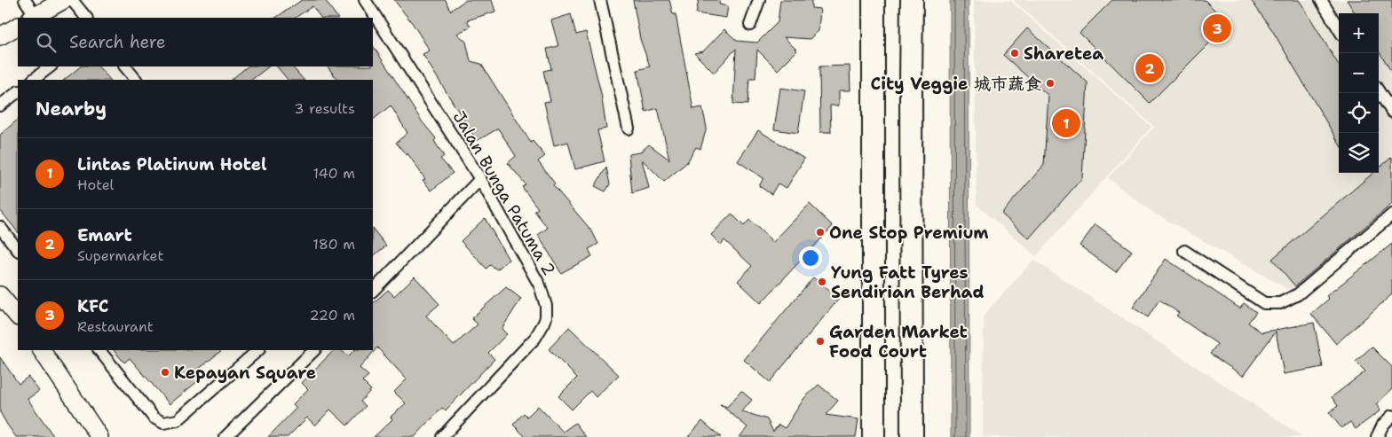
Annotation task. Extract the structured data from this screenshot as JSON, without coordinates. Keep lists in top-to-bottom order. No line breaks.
{"streets":{"street":["Jalan Bunga Patuma 2"]},"places":["Sharetea","City Veggie 城市蔬食","One Stop Premium","Yung Fatt Tyres Sendirian Berhad","Garden Market Food Court","Kepayan Square"],"page":{"pins":["3","2","1"],"map_buttons":["+","−"],"search":"Search here","heading":["Nearby","3 results"],"list":[{"mark":"1","name":"Lintas Platinum Hotel","note":"Hotel","value":"140 m"},{"mark":"2","name":"Emart","note":"Supermarket","value":"180 m"},{"mark":"3","name":"KFC","note":"Restaurant","value":"220 m"}]}}
